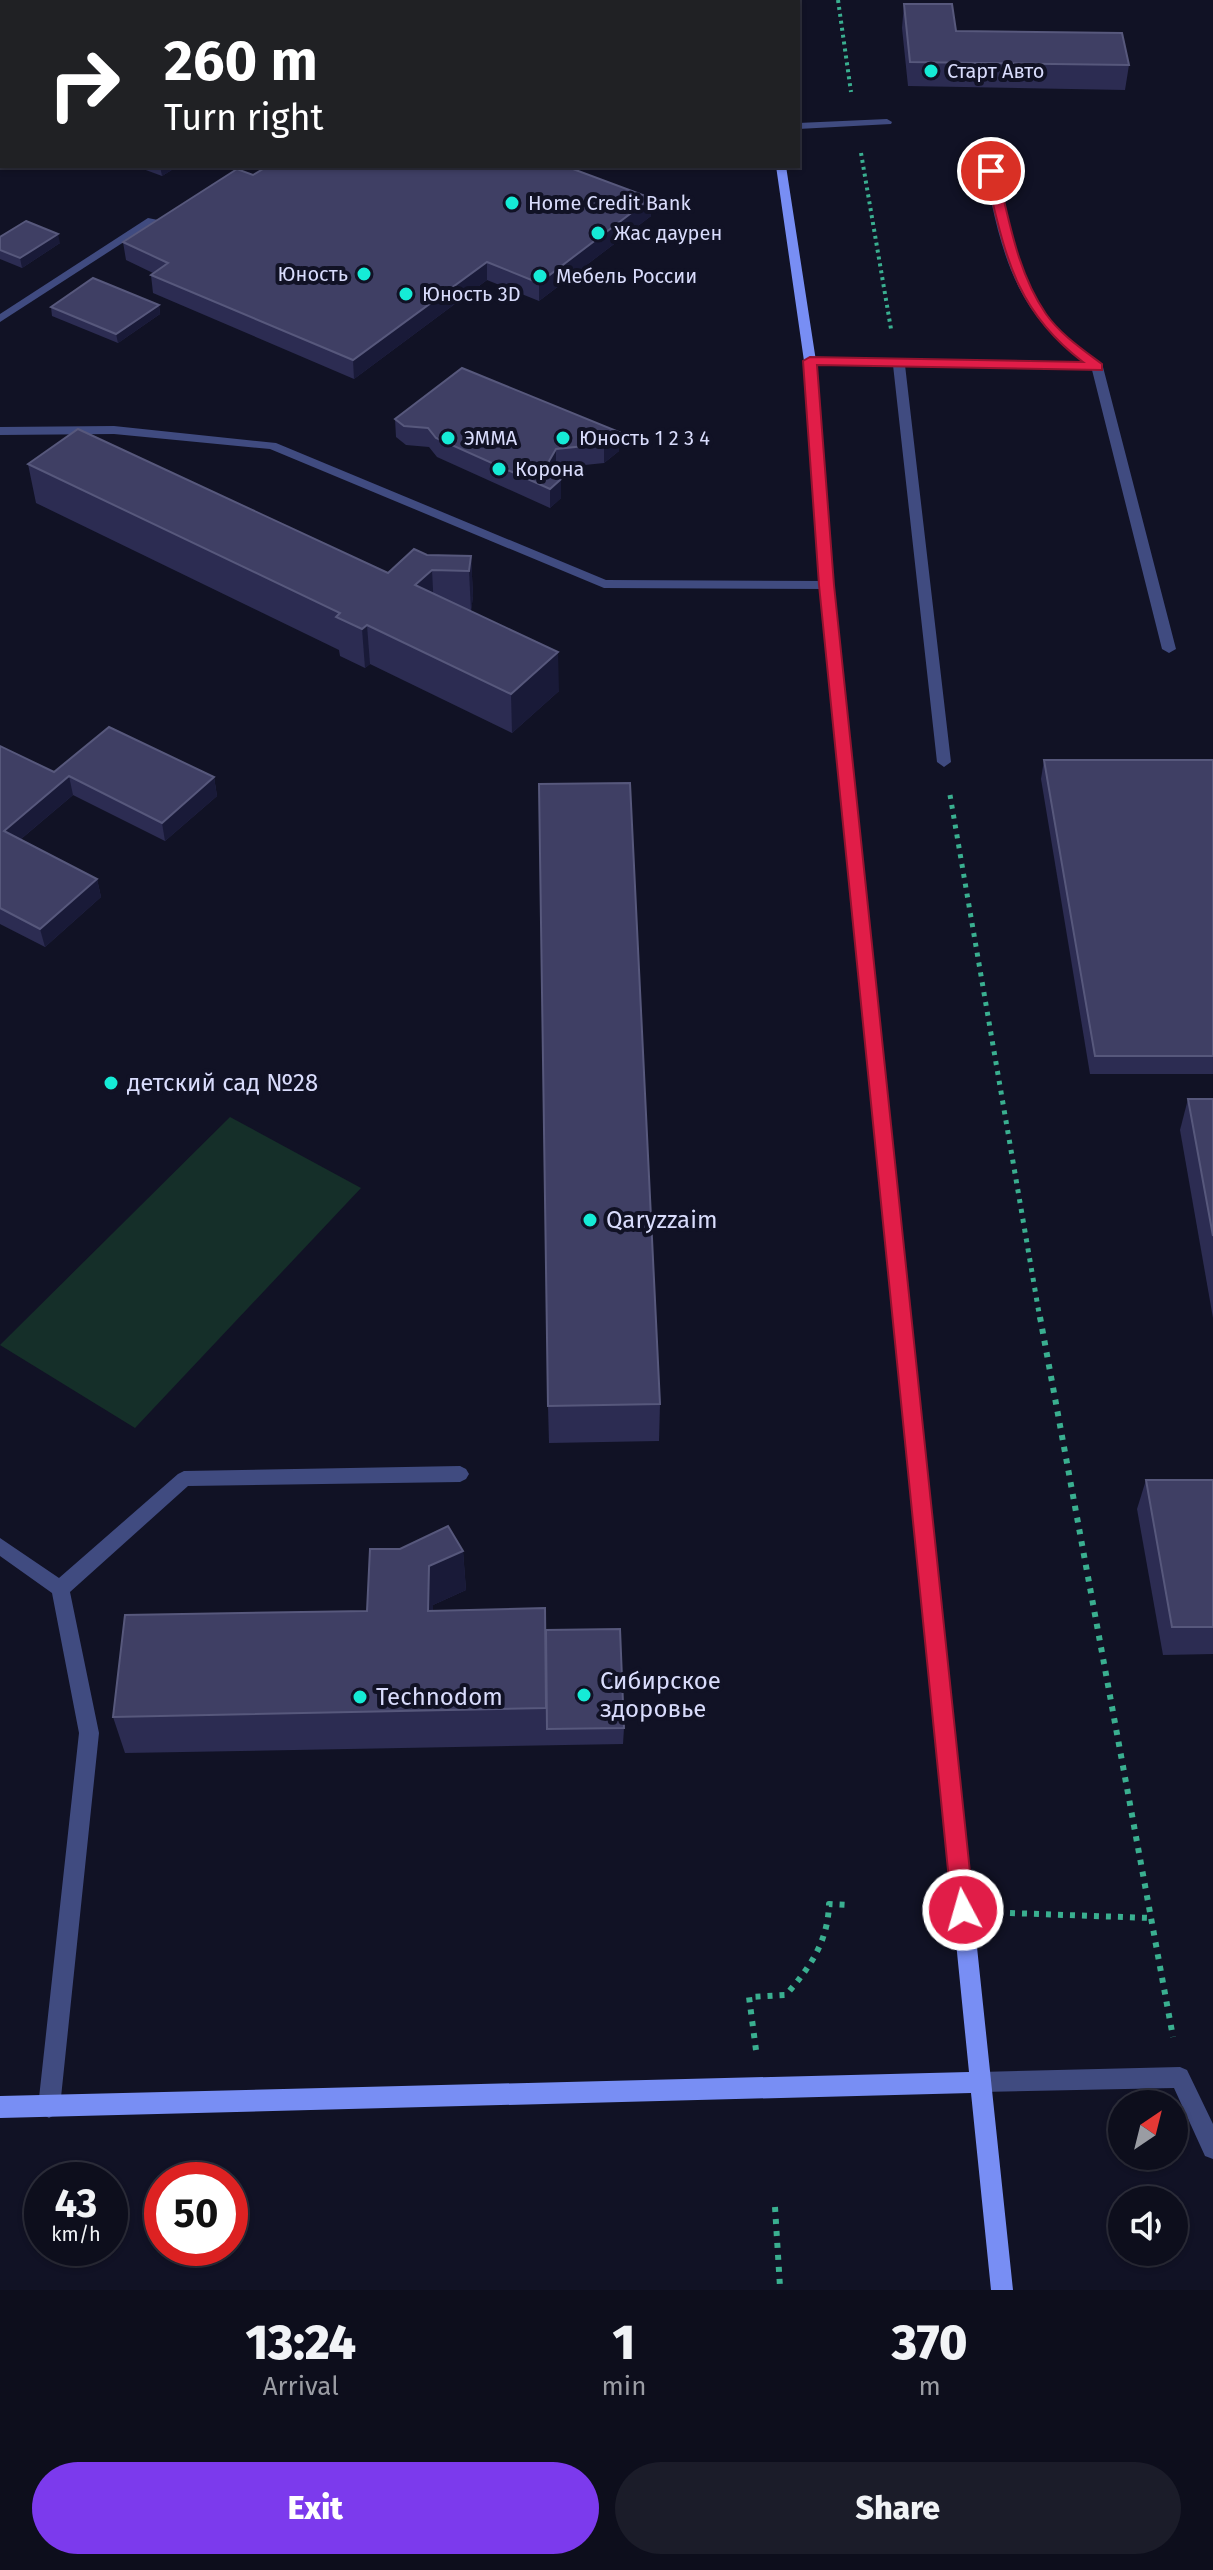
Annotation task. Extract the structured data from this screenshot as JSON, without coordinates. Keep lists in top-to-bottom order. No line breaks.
{"places":["Старт Авто","Home Credit Bank","Жас даурен","Юность","Мебель России","Юность 3D","ЭММА","Юность 1 2 3 4","Корона","детский сад №28","Qaryzzaim","Сибирское здоровье","Technodom"],"north":"top right","page":{"turn":["260 m","Turn right"],"speed":"43 km/h","limit":"50","eta":["13:24","Arrival","1","min","370","m"],"buttons":["Exit","Share"]}}
